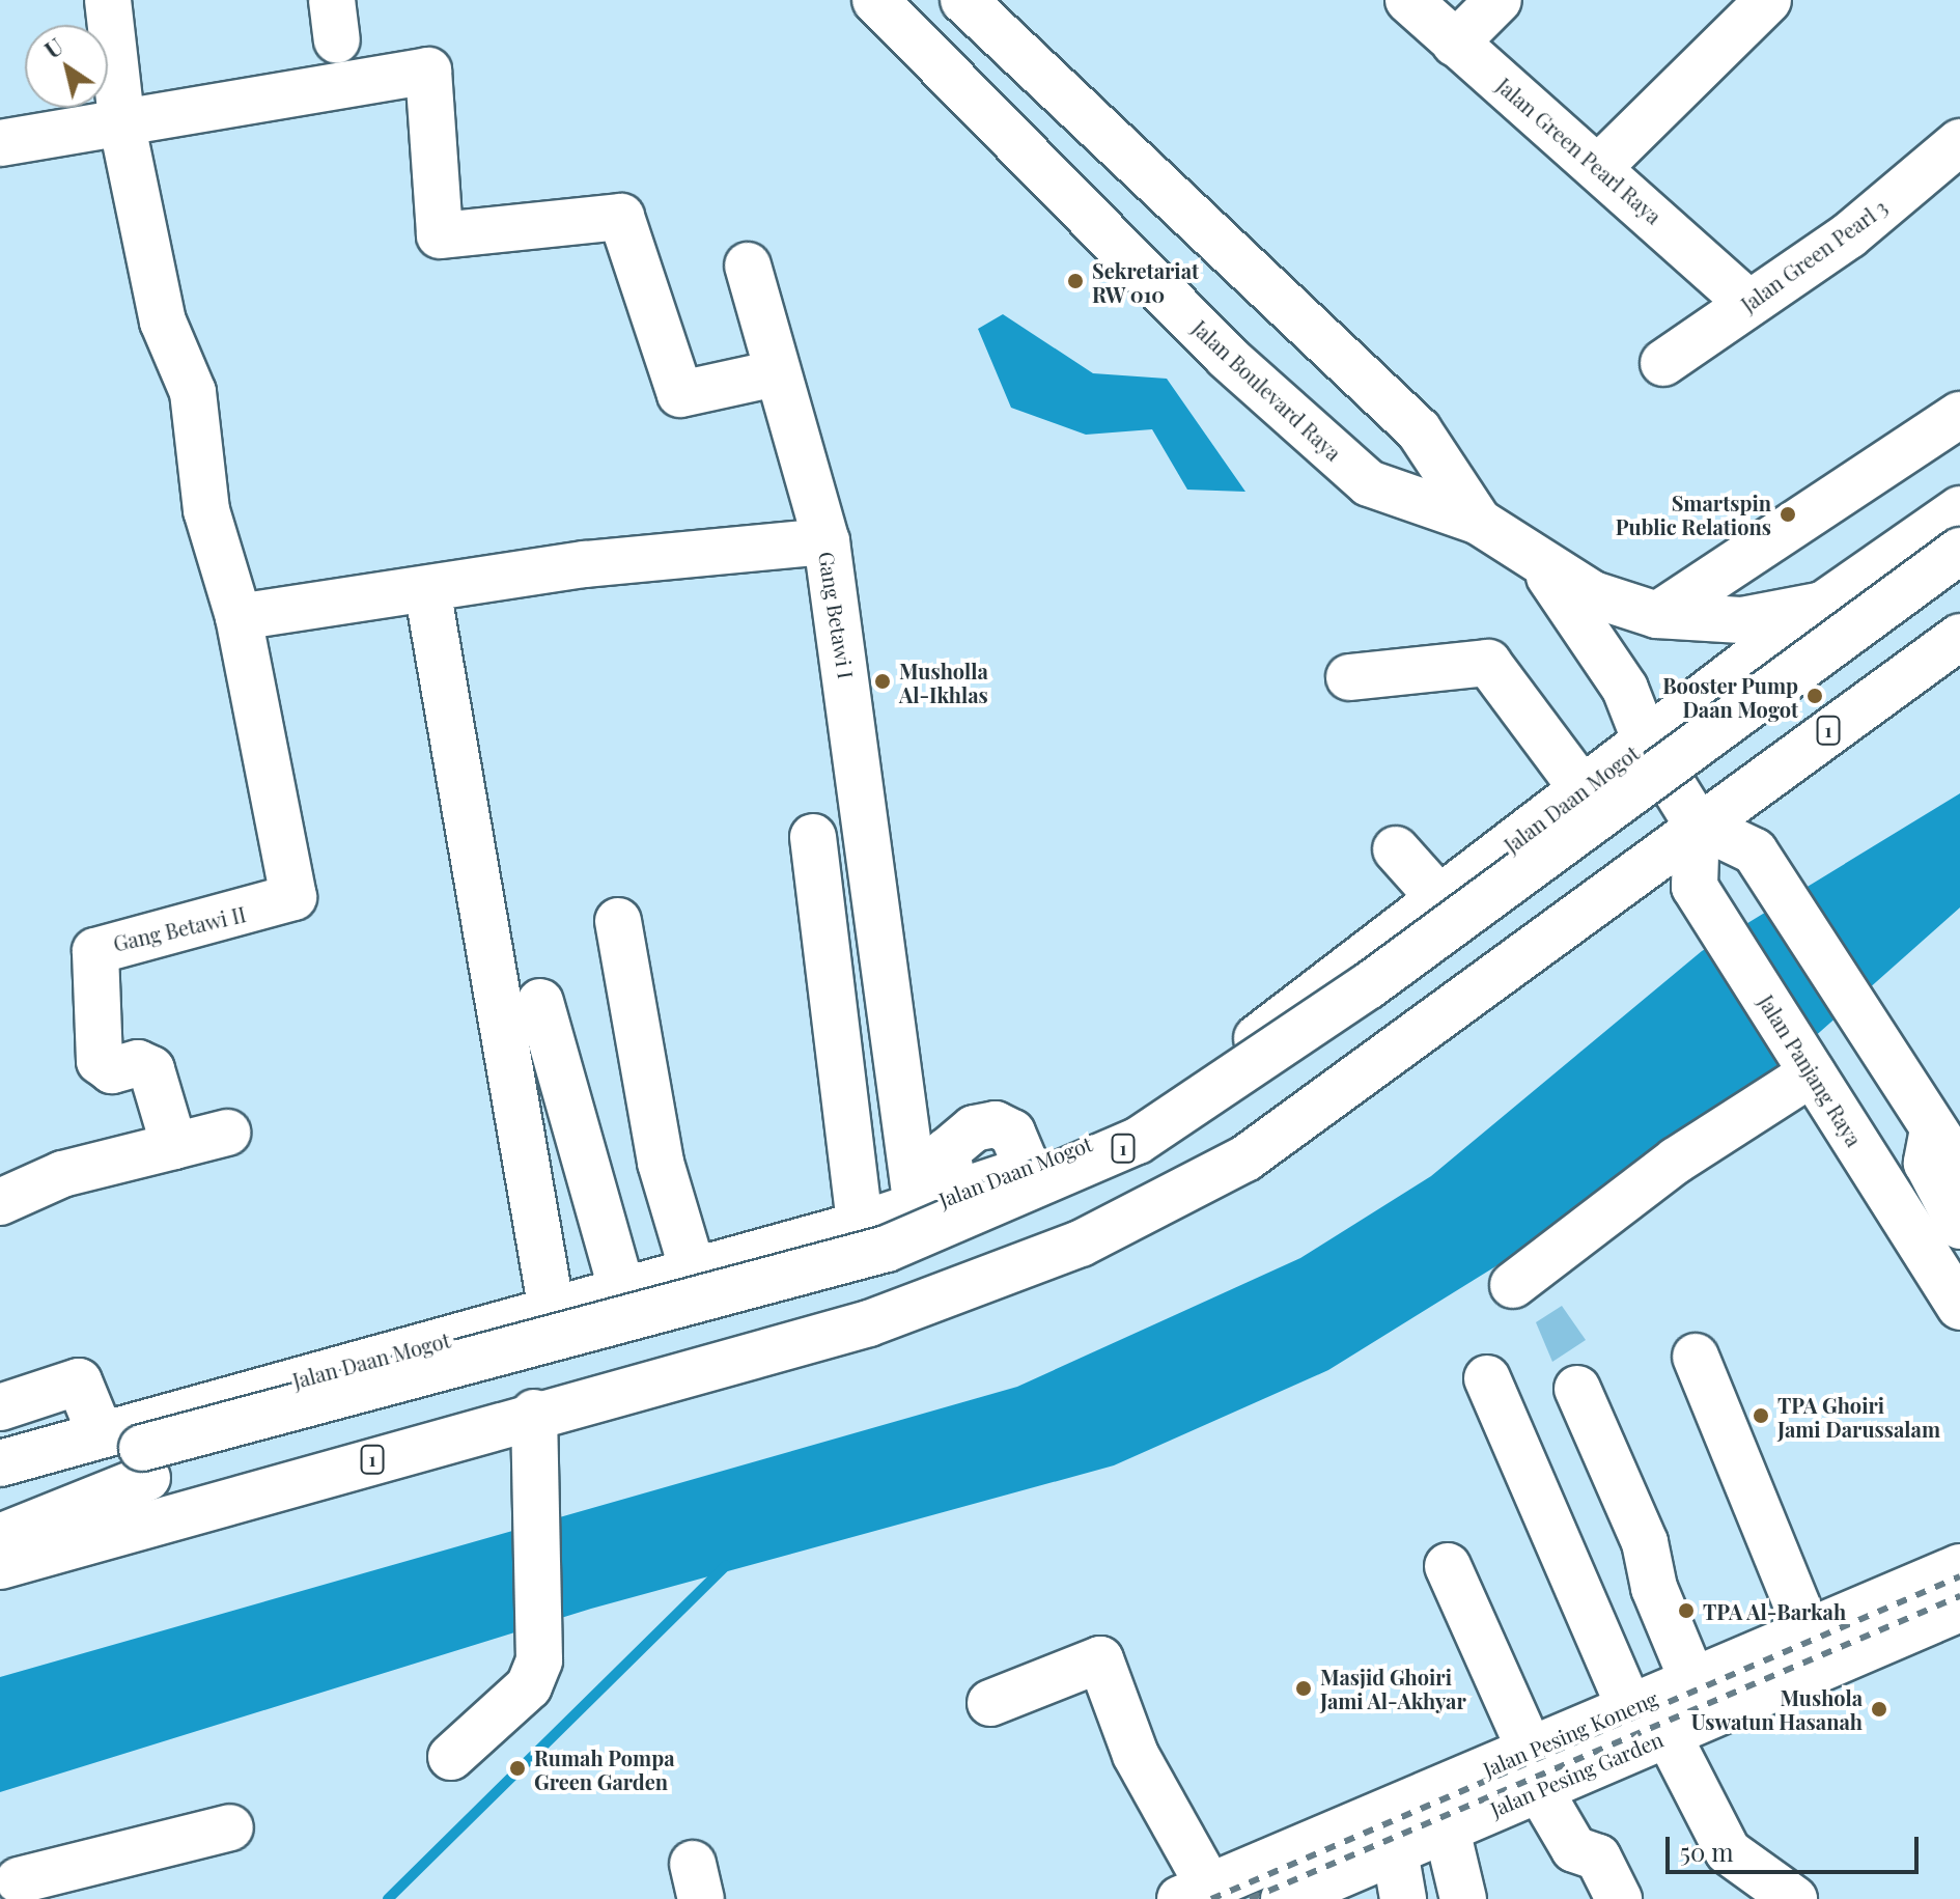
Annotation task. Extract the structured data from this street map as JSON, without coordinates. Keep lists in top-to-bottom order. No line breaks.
{"streets":{"main road":["Jalan Green Pearl Raya","Jalan Green Pearl 3","Jalan Boulevard Raya","Gang Betawi I","1","Jalan Daan Mogot","Gang Betawi II","Jalan Panjang Raya","Jalan Pesing Koneng","Jalan Pesing Garden"]},"crossings":[["Jalan Green Pearl Raya","Jalan Green Pearl 3"],["Jalan Boulevard Raya","Jalan Daan Mogot"],["Gang Betawi I","Jalan Daan Mogot"],["Gang Betawi I","Gang Betawi II"],["1","Jalan Panjang Raya"],["Jalan Pesing Koneng","Jalan Pesing Garden"]],"places":["Sekretariat RW 010","Smartspin Public Relations","Musholla Al-Ikhlas","Booster Pump Daan Mogot","TPA Ghoiri Jami Darussalam","TPA Al-Barkah","Masjid Ghoiri Jami Al-Akhyar","Mushola Uswatun Hasanah","Rumah Pompa Green Garden"],"scale_bar":"50 m","north":"top left"}
